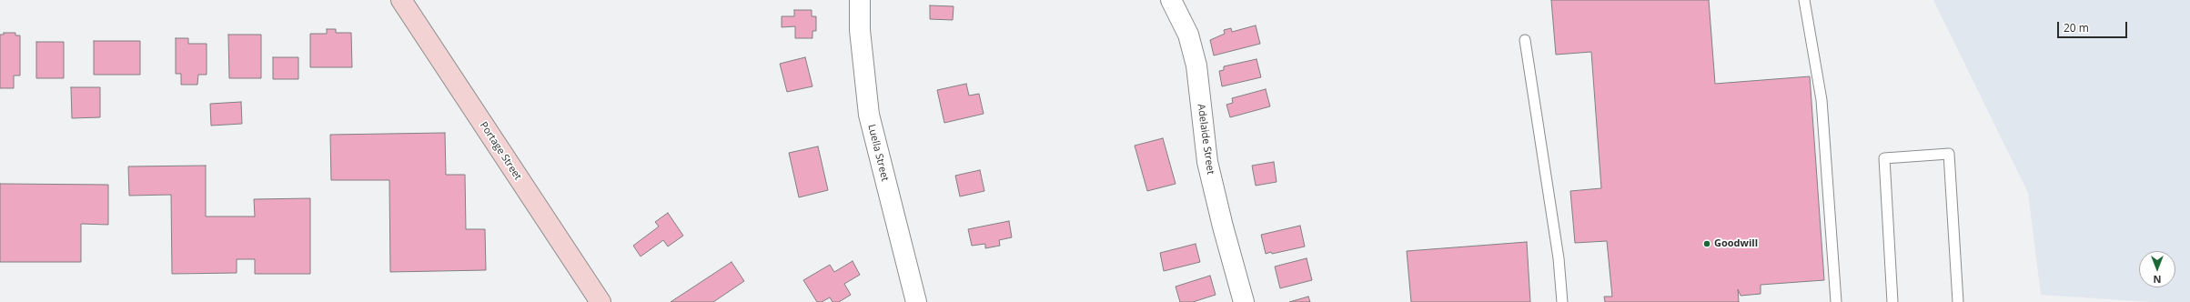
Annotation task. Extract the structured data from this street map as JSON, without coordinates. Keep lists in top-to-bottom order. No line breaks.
{"streets":{"main road":["Portage Street"],"street":["Adelaide Street","Luella Street"]},"places":["Goodwill"],"scale_bar":"20 m","north":"bottom"}
